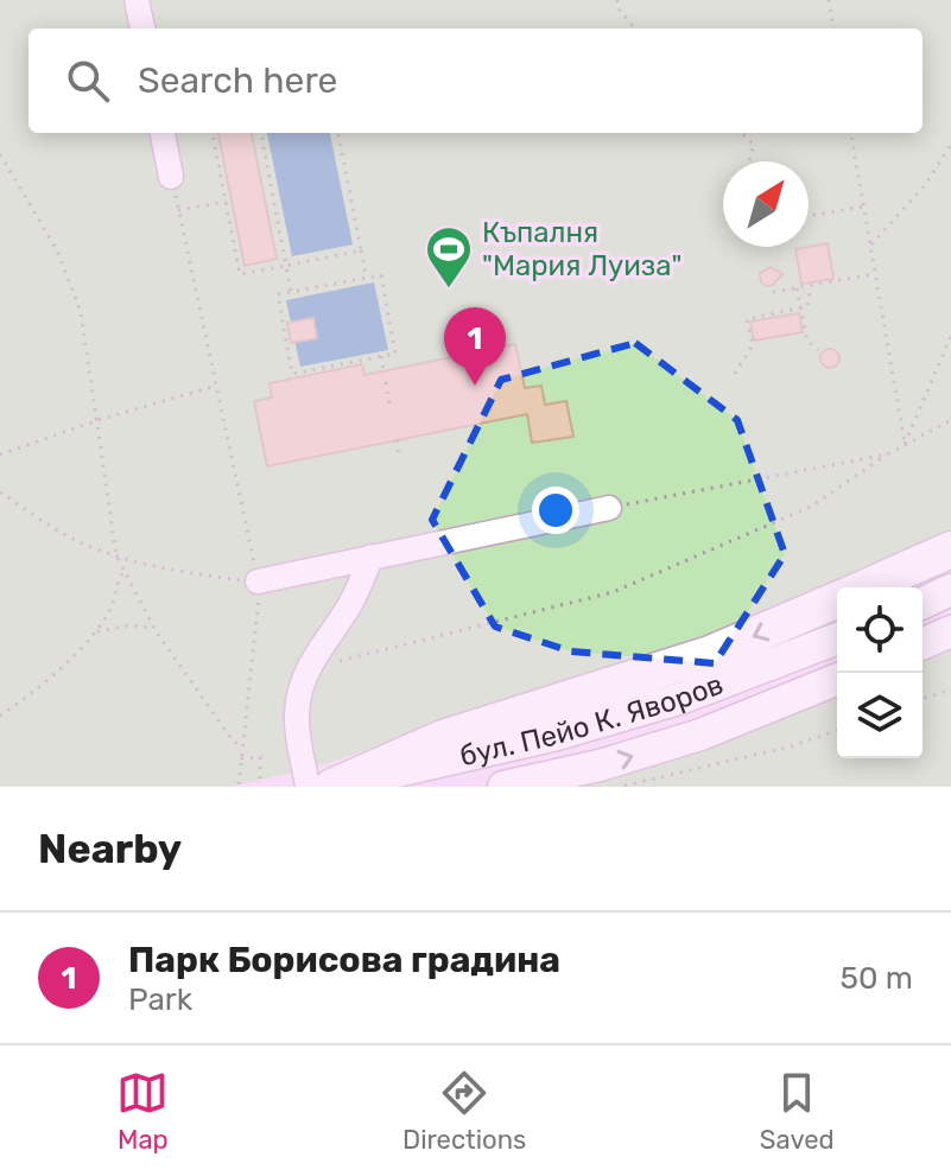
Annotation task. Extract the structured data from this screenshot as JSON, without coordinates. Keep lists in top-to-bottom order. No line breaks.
{"streets":{"main road":["бул. Пейо К. Яворов"]},"places":{"sports":["Къпалня \"Мария Луиза\""]},"north":"top right","page":{"search":"Search here","pins":"1","heading":"Nearby","list":[{"mark":"1","name":"Парк Борисова градина","note":"Park","value":"50 m"}],"nav":["Map","Directions","Saved"]}}
